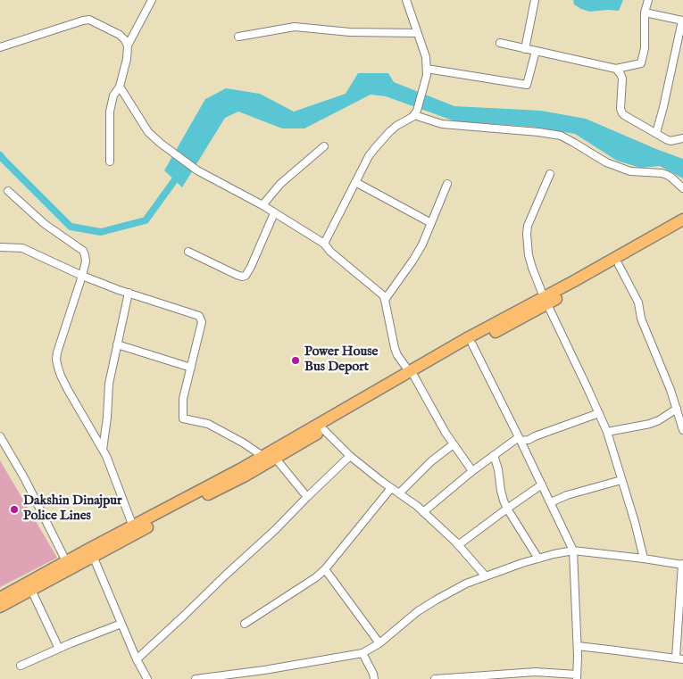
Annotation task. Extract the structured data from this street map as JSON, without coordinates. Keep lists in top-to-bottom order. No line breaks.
{"places":["Power House Bus Deport","Dakshin Dinajpur Police Lines"]}
